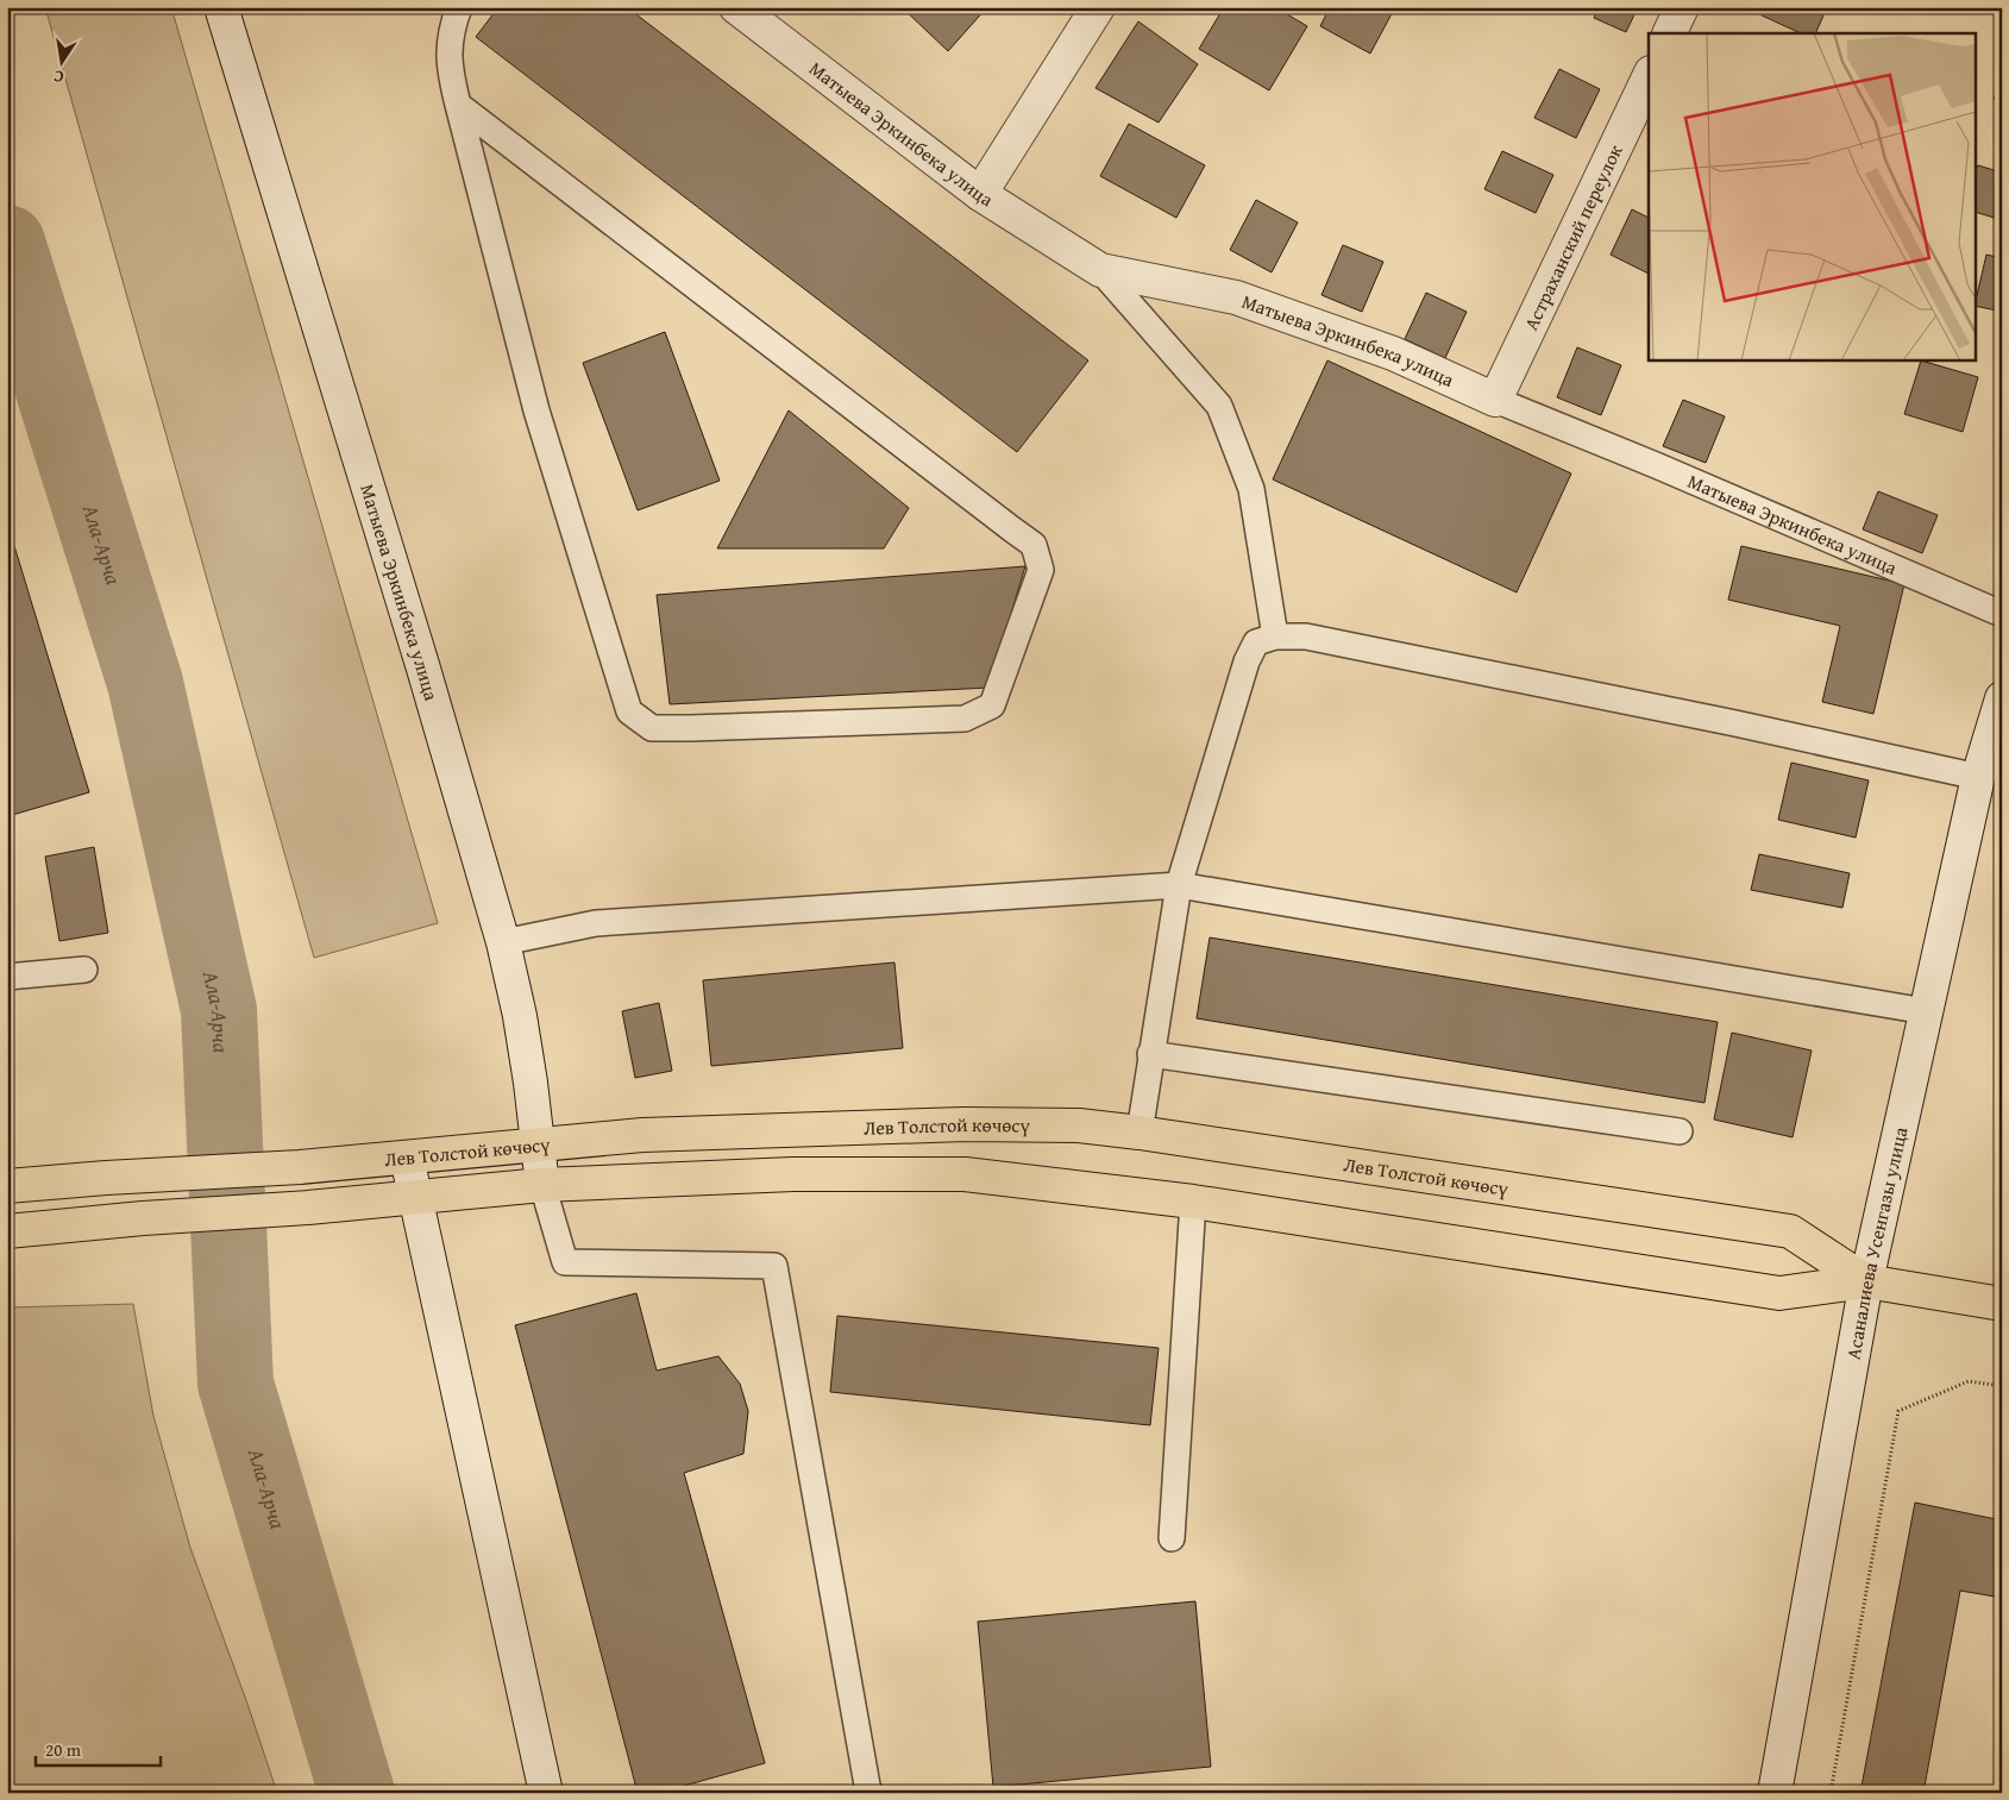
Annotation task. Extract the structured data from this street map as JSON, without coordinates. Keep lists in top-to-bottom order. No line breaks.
{"streets":{"main road":["Матыева Эркинбека улица","Астраханский переулок","Лев Толстой көчөсү","Асаналиева Усенгазы улица"]},"crossings":[["Матыева Эркинбека улица","Астраханский переулок"],["Матыева Эркинбека улица","Лев Толстой көчөсү"],["Лев Толстой көчөсү","Асаналиева Усенгазы улица"]],"water":["Ала-Арча"],"scale_bar":"20 m","north":"bottom"}
